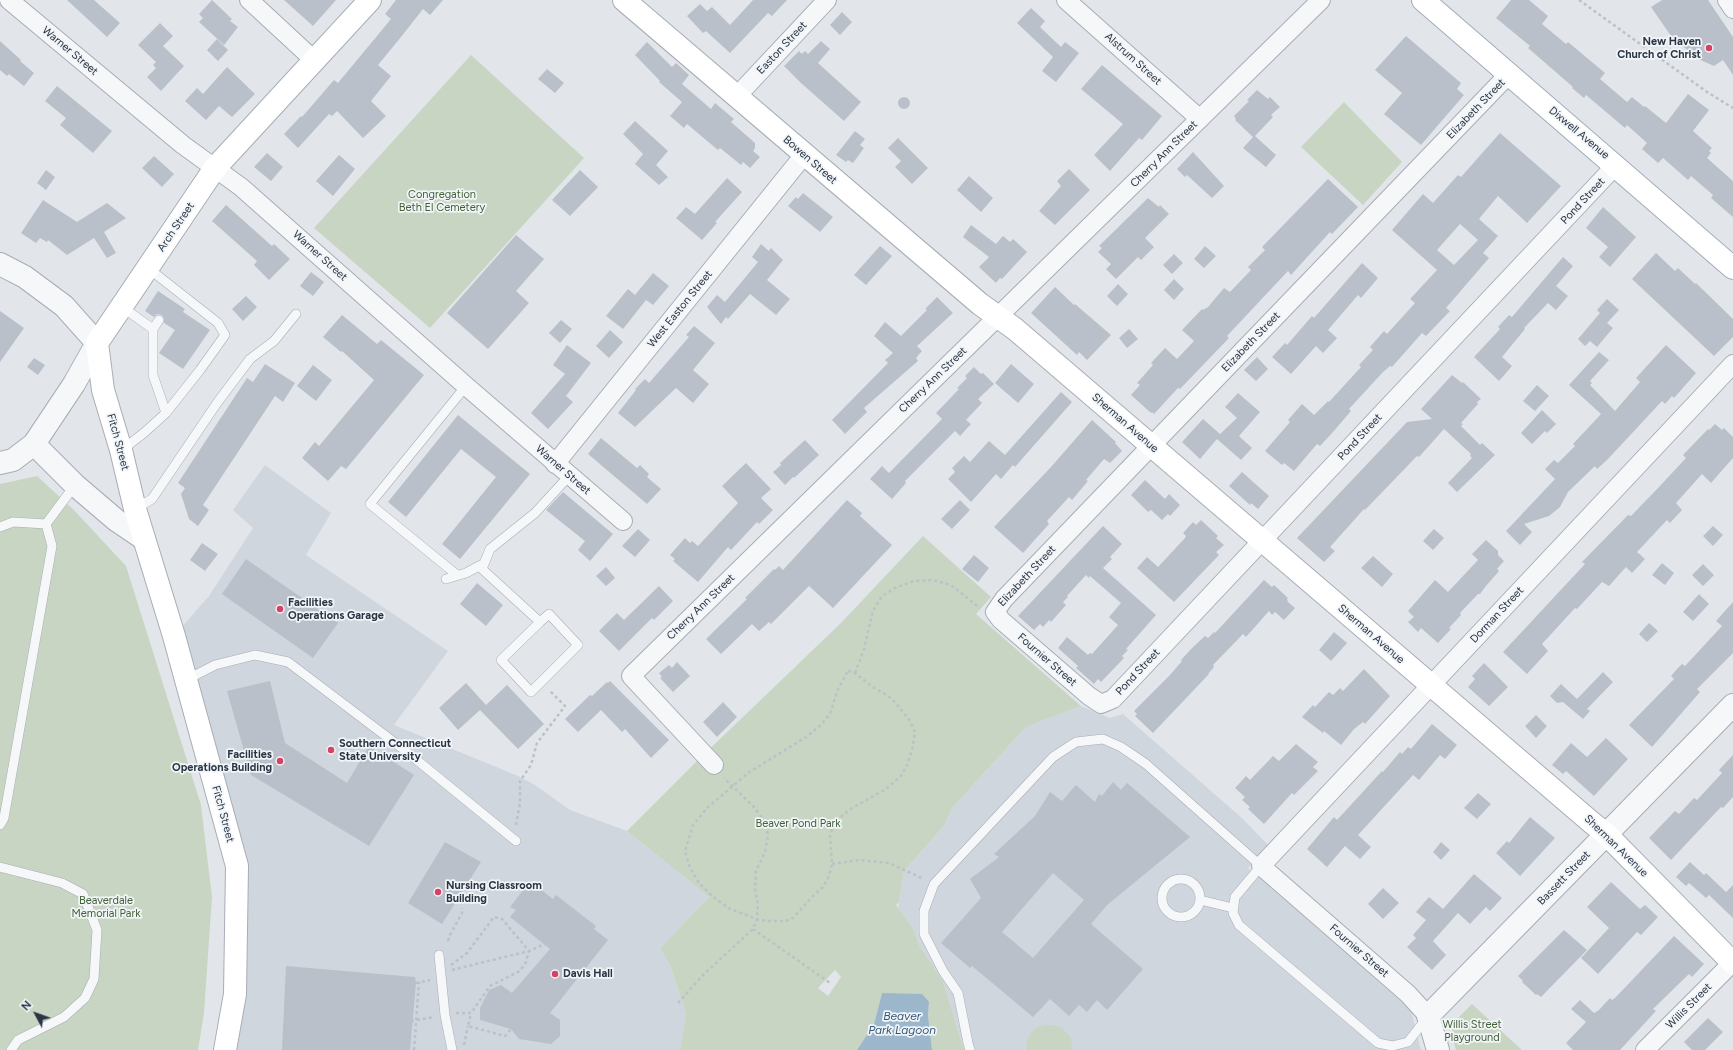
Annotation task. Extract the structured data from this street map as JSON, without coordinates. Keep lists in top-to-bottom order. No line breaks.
{"streets":{"main road":["Dixwell Avenue","Bowen Street","Arch Street","Sherman Avenue","Fitch Street"],"street":["Easton Street","Warner Street","Alstrum Street","Elizabeth Street","Cherry Ann Street","Pond Street","West Easton Street","Dorman Street","Fournier Street","Bassett Street","Willis Street"]},"crossings":[["Easton Street","Bowen Street"],["Warner Street","Arch Street"],["Warner Street","West Easton Street"],["Alstrum Street","Cherry Ann Street"],["Elizabeth Street","Dixwell Avenue"],["Elizabeth Street","Sherman Avenue"],["Elizabeth Street","Fournier Street"],["Dixwell Avenue","Pond Street"],["Cherry Ann Street","Bowen Street"],["Cherry Ann Street","Sherman Avenue"],["Bowen Street","West Easton Street"],["Bowen Street","Sherman Avenue"],["Pond Street","Sherman Avenue"],["Pond Street","Fournier Street"],["Arch Street","Fitch Street"],["Sherman Avenue","Dorman Street"],["Sherman Avenue","Bassett Street"],["Sherman Avenue","Willis Street"],["Dorman Street","Fournier Street"],["Fournier Street","Bassett Street"]],"water":["Beaver Park Lagoon"],"parks":["Congregation Beth El Cemetery","Beaver Pond Park","Beaverdale Memorial Park","Willis Street Playground"],"places":["New Haven Church of Christ","Facilities Operations Garage","Southern Connecticut State University","Facilities Operations Building","Nursing Classroom Building","Davis Hall"],"north":"top left"}
